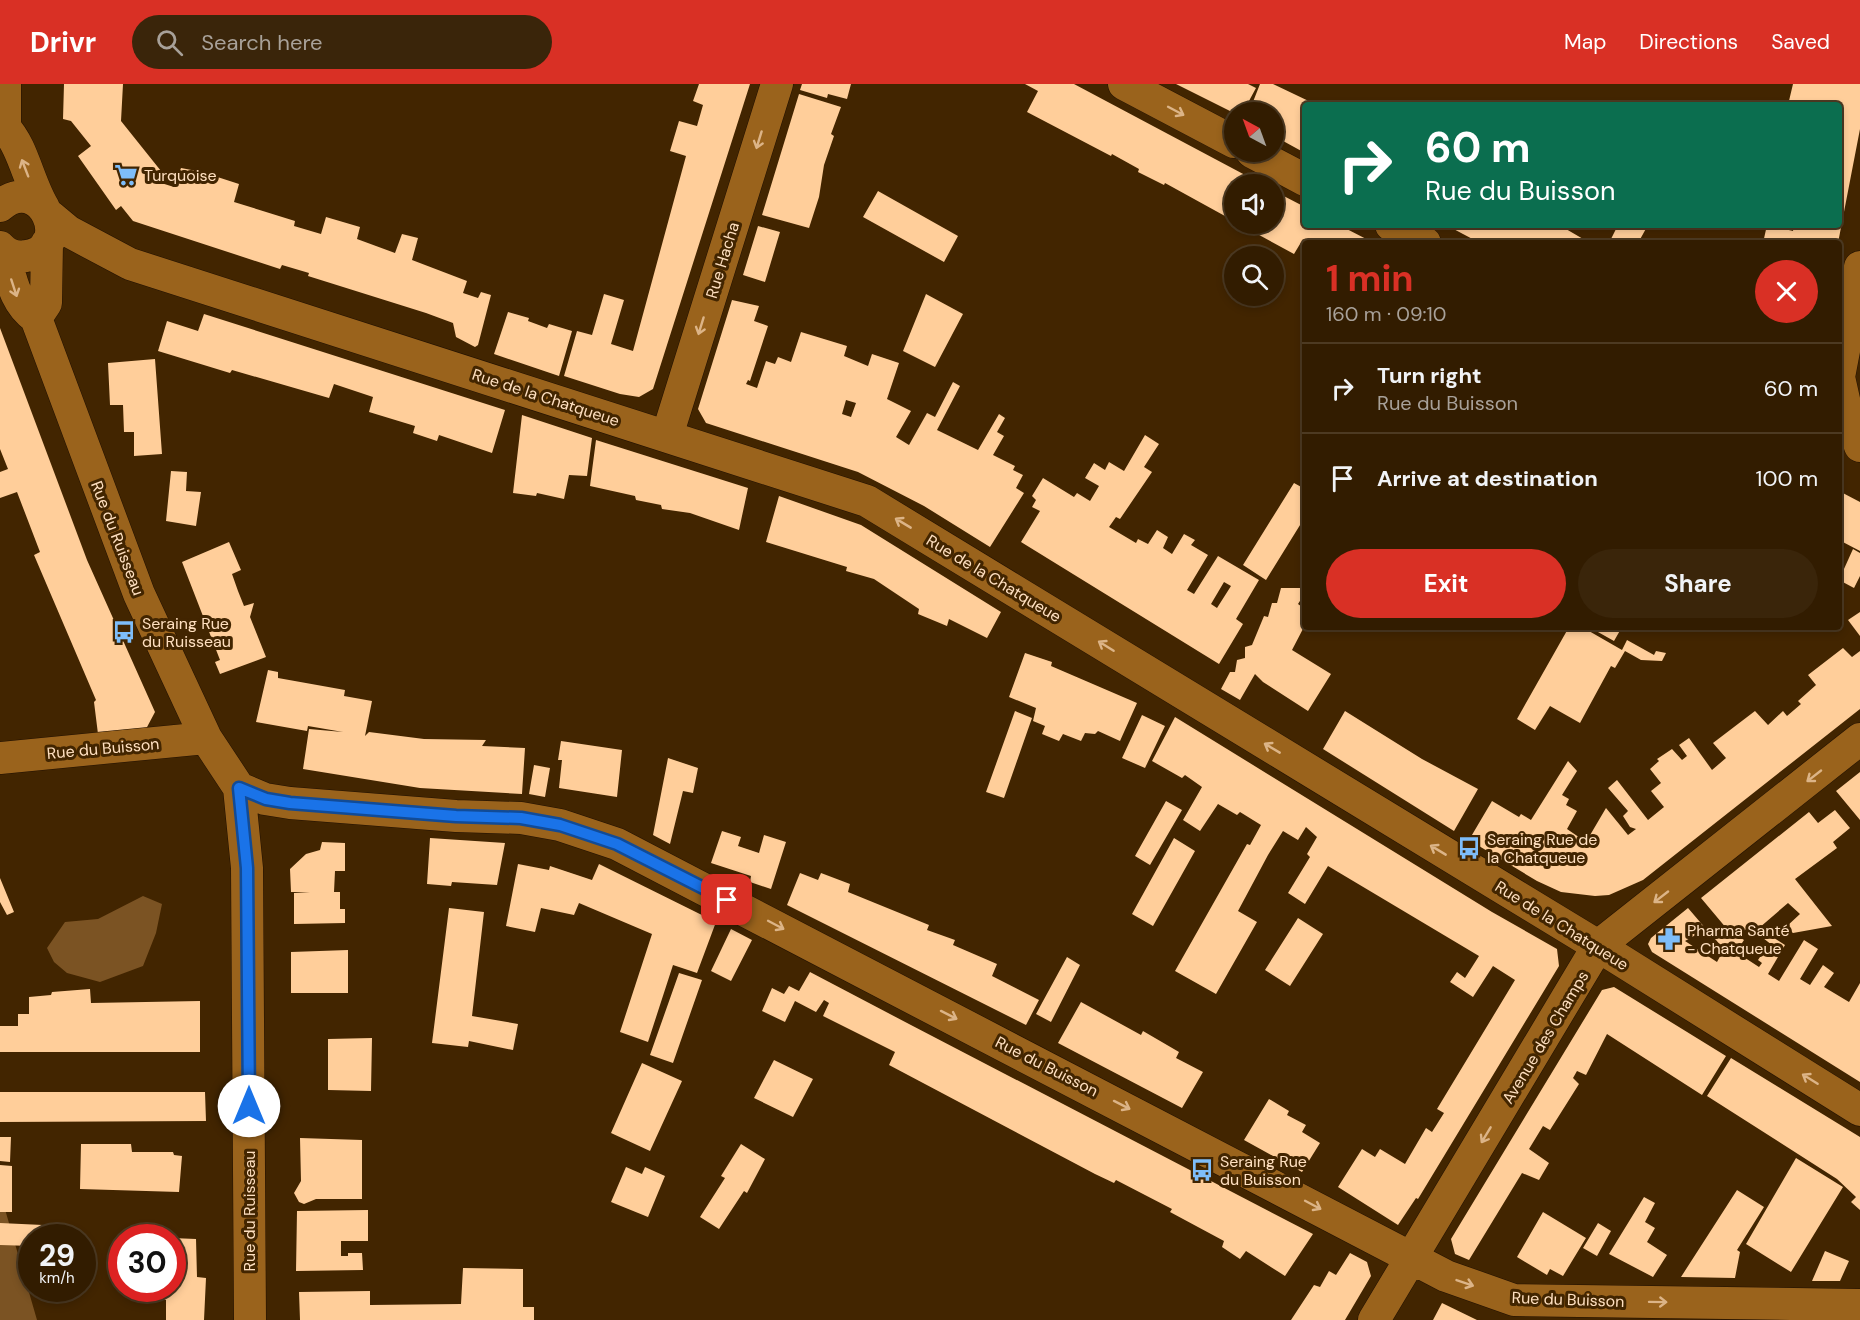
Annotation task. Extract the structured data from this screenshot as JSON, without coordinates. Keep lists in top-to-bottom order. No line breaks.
{"streets":{"street":["Rue Hacha","Rue de la Chatqueue","Rue du Ruisseau","Rue du Buisson","Avenue des Champs"]},"crossings":[["Rue Hacha","Rue de la Chatqueue"],["Rue de la Chatqueue","Avenue des Champs"],["Rue du Ruisseau","Rue du Buisson"],["Rue du Buisson","Avenue des Champs"]],"one_way":["Rue Hacha","Rue de la Chatqueue","Rue du Buisson","Avenue des Champs"],"places":{"supermarket":["Turquoise"],"bus stop":["Seraing Rue du Ruisseau","Seraing Rue de la Chatqueue","Seraing Rue du Buisson"],"pharmacy":["Pharma Santé - Chatqueue"]},"north":"top left","page":{"header":"Drivr","search":"Search here","nav":["Map","Directions","Saved"],"turn":["60 m","Rue du Buisson"],"heading":["1 min","160 m · 09:10"],"list":[{"name":"Turn right","note":"Rue du Buisson","value":"60 m"},{"name":"Arrive at destination","value":"100 m"}],"buttons":["Exit","Share"],"speed":"29 km/h","limit":"30"}}
